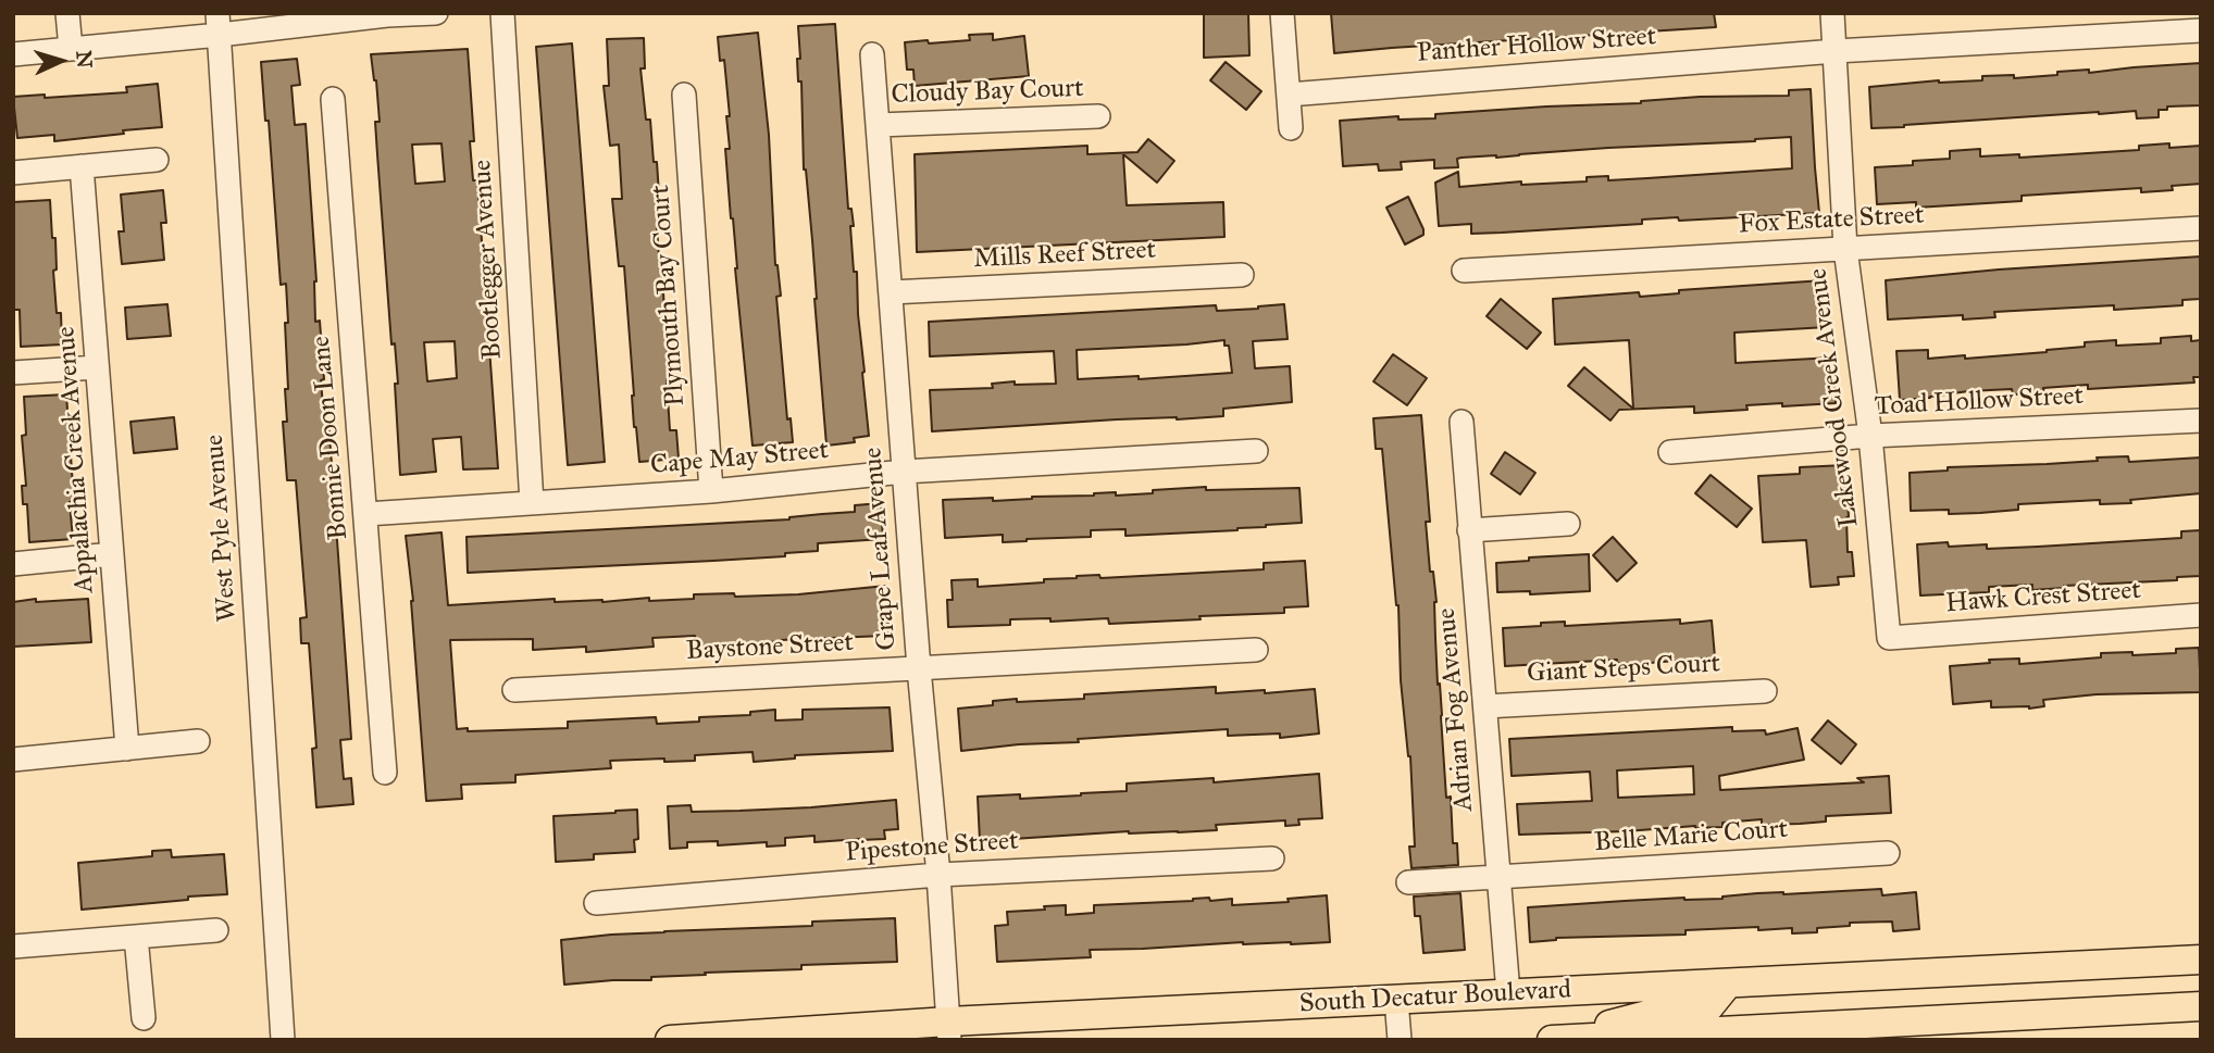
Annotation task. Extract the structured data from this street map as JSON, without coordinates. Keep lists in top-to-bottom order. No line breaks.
{"streets":{"main road":["South Decatur Boulevard"],"street":["Panther Hollow Street","Cloudy Bay Court","Fox Estate Street","Mills Reef Street","Bootlegger Avenue","Plymouth Bay Court","Lakewood Creek Avenue","Toad Hollow Street","Bonnie Doon Lane","Cape May Street","Appalachia Creek Avenue","West Pyle Avenue","Grape Leaf Avenue","Hawk Crest Street","Baystone Street","Giant Steps Court","Adrian Fog Avenue","Belle Marie Court","Pipestone Street"]},"crossings":[["Panther Hollow Street","Lakewood Creek Avenue"],["Cloudy Bay Court","Grape Leaf Avenue"],["Fox Estate Street","Lakewood Creek Avenue"],["Mills Reef Street","Grape Leaf Avenue"],["Bootlegger Avenue","Cape May Street"],["Plymouth Bay Court","Cape May Street"],["Lakewood Creek Avenue","Toad Hollow Street"],["Lakewood Creek Avenue","Hawk Crest Street"],["Bonnie Doon Lane","Cape May Street"],["Cape May Street","Grape Leaf Avenue"],["Grape Leaf Avenue","Baystone Street"],["Grape Leaf Avenue","Pipestone Street"],["Grape Leaf Avenue","South Decatur Boulevard"],["Giant Steps Court","Adrian Fog Avenue"],["Adrian Fog Avenue","Belle Marie Court"],["Adrian Fog Avenue","South Decatur Boulevard"]],"north":"right"}
